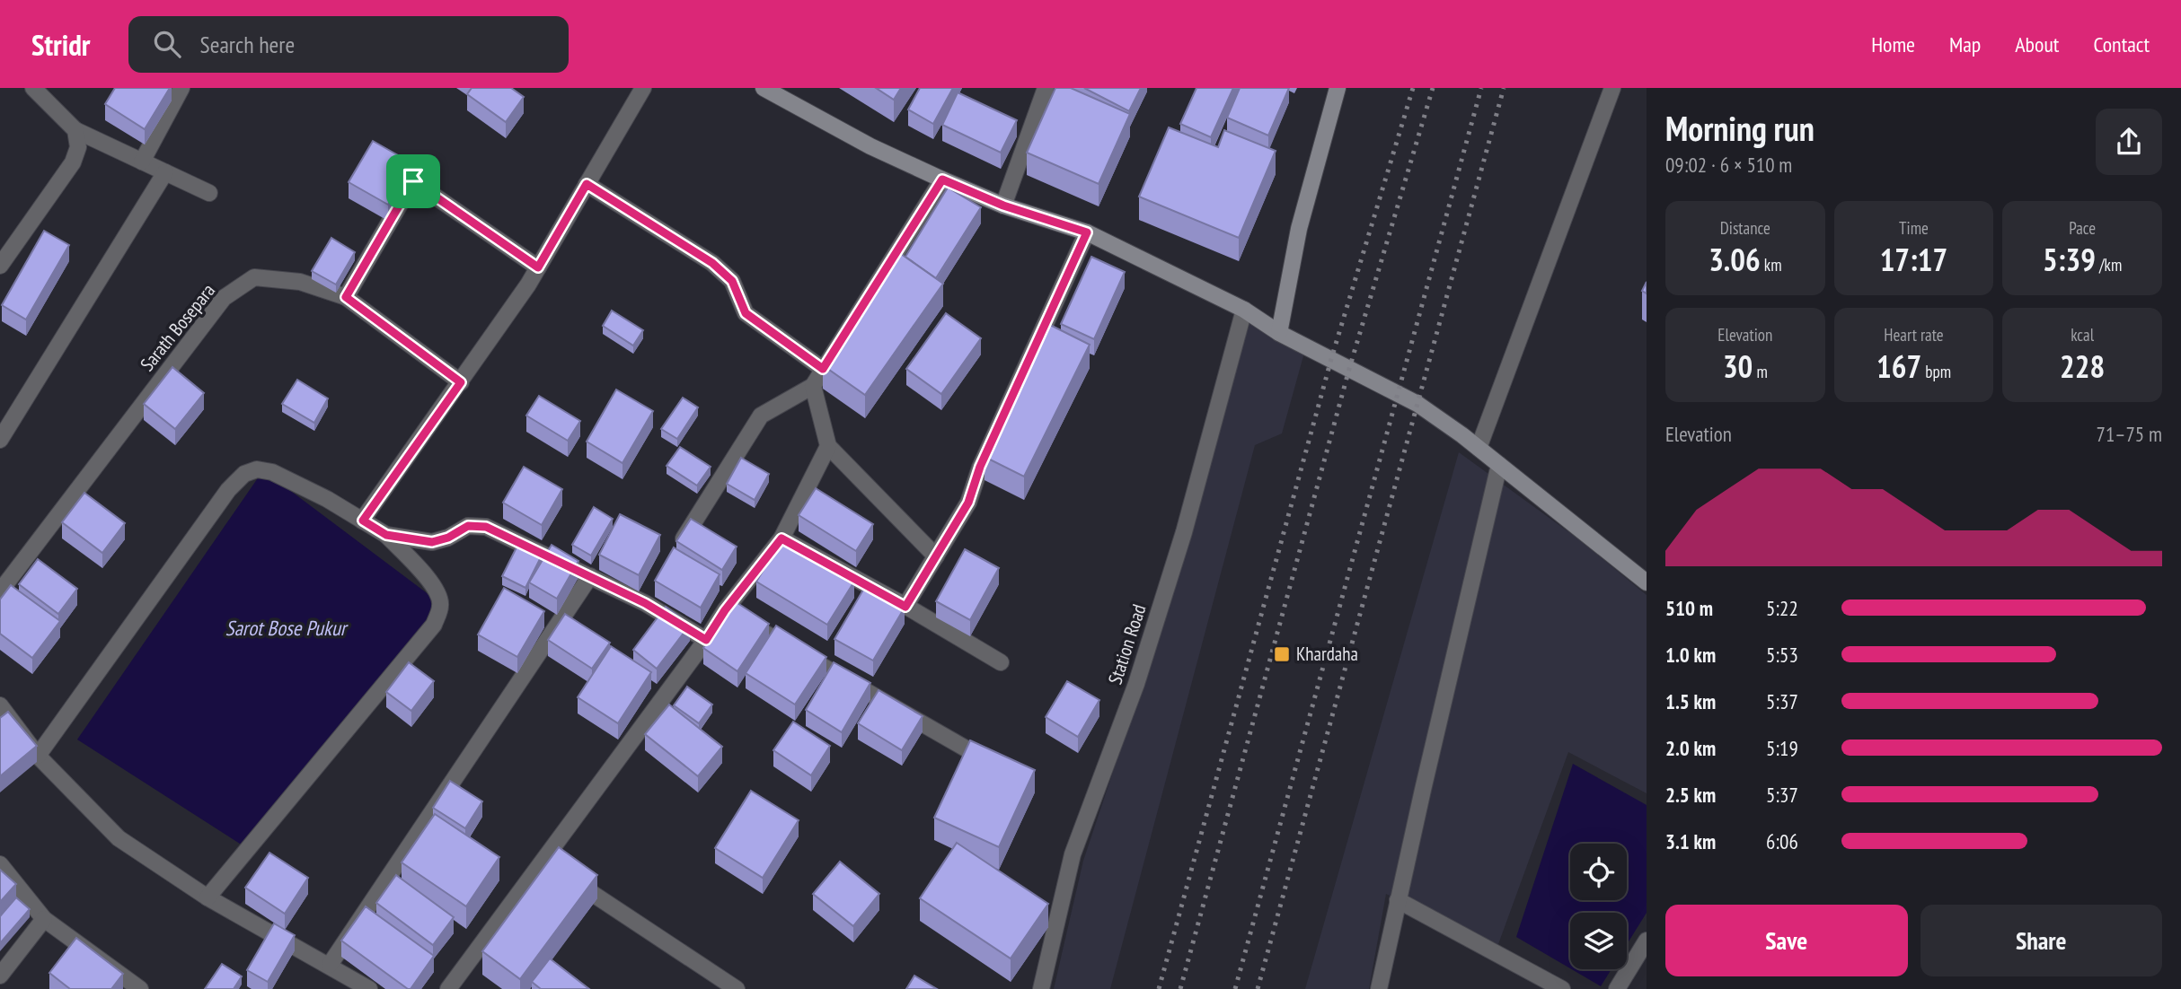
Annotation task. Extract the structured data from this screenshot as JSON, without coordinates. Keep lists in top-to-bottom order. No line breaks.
{"streets":{"street":["Sarath Bosepara","Station Road"]},"water":["Sarot Bose Pukur"],"places":{"transit":["Khardaha"]},"page":{"header":"Stridr","search":"Search here","nav":["Home","Map","About","Contact"],"heading":["Morning run","09:02 · 6 × 510 m"],"stats":[["Distance","3.06 km"],["Time","17:17"],["Pace","5:39 /km"],["Elevation","30 m"],["Heart rate","167 bpm"],["kcal","228"]],"chart":["Elevation","71–75 m"],"list":[{"name":"510 m","note":"5:22"},{"name":"1.0 km","note":"5:53"},{"name":"1.5 km","note":"5:37"},{"name":"2.0 km","note":"5:19"},{"name":"2.5 km","note":"5:37"},{"name":"3.1 km","note":"6:06"}],"buttons":["Save","Share"]}}
